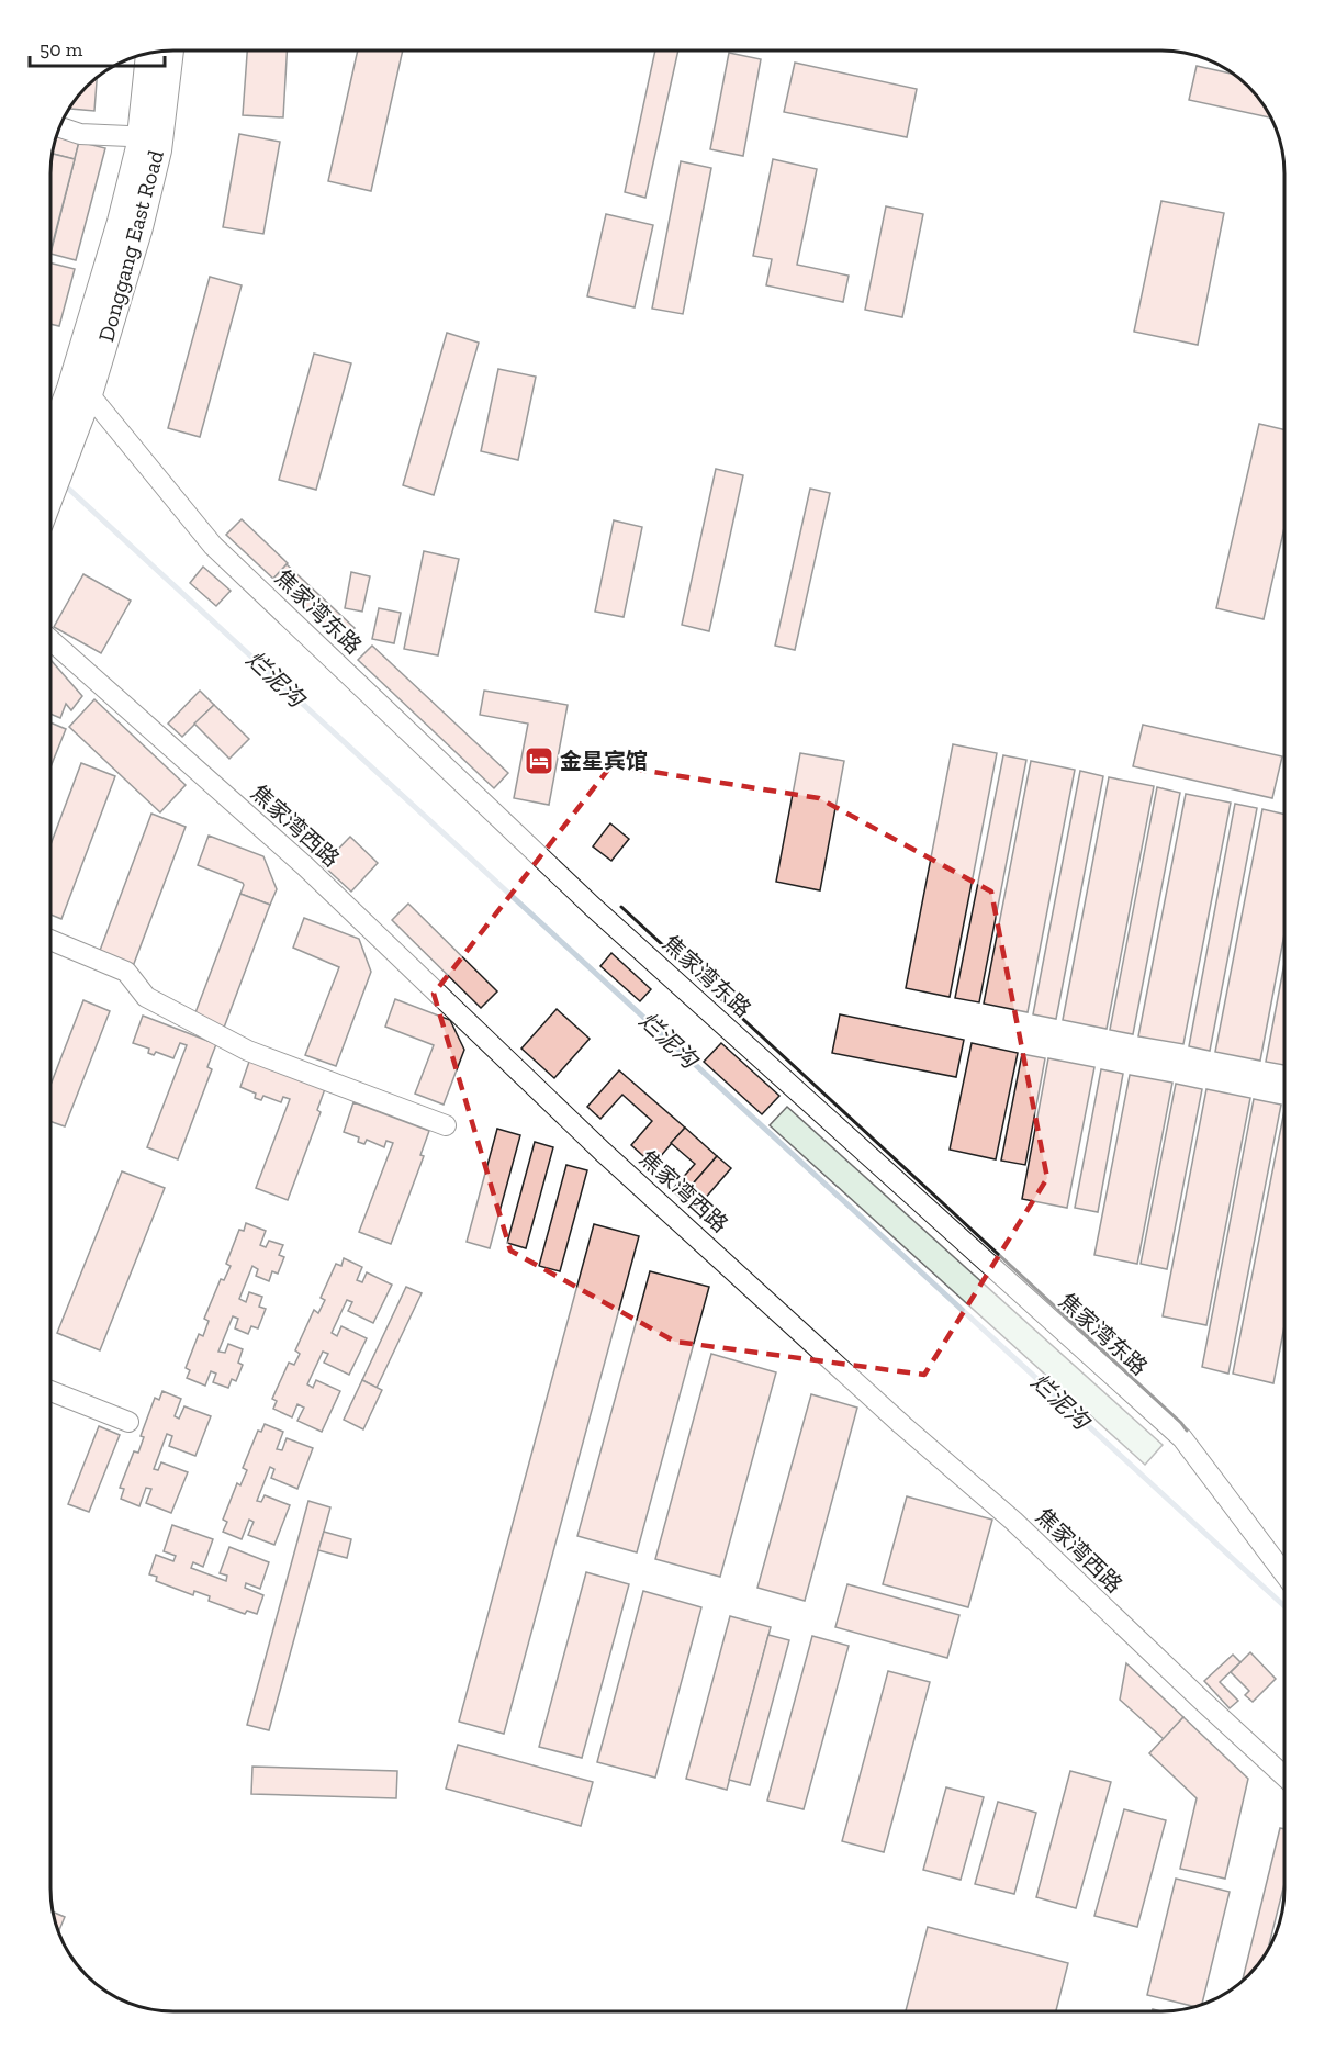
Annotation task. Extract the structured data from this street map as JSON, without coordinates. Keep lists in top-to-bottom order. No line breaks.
{"streets":{"main road":["Donggang East Road"],"street":["焦家湾东路","焦家湾西路"]},"crossings":[["Donggang East Road","焦家湾东路"]],"water":["烂泥沟"],"places":{"hotel":["金星宾馆"]},"scale_bar":"50 m"}
